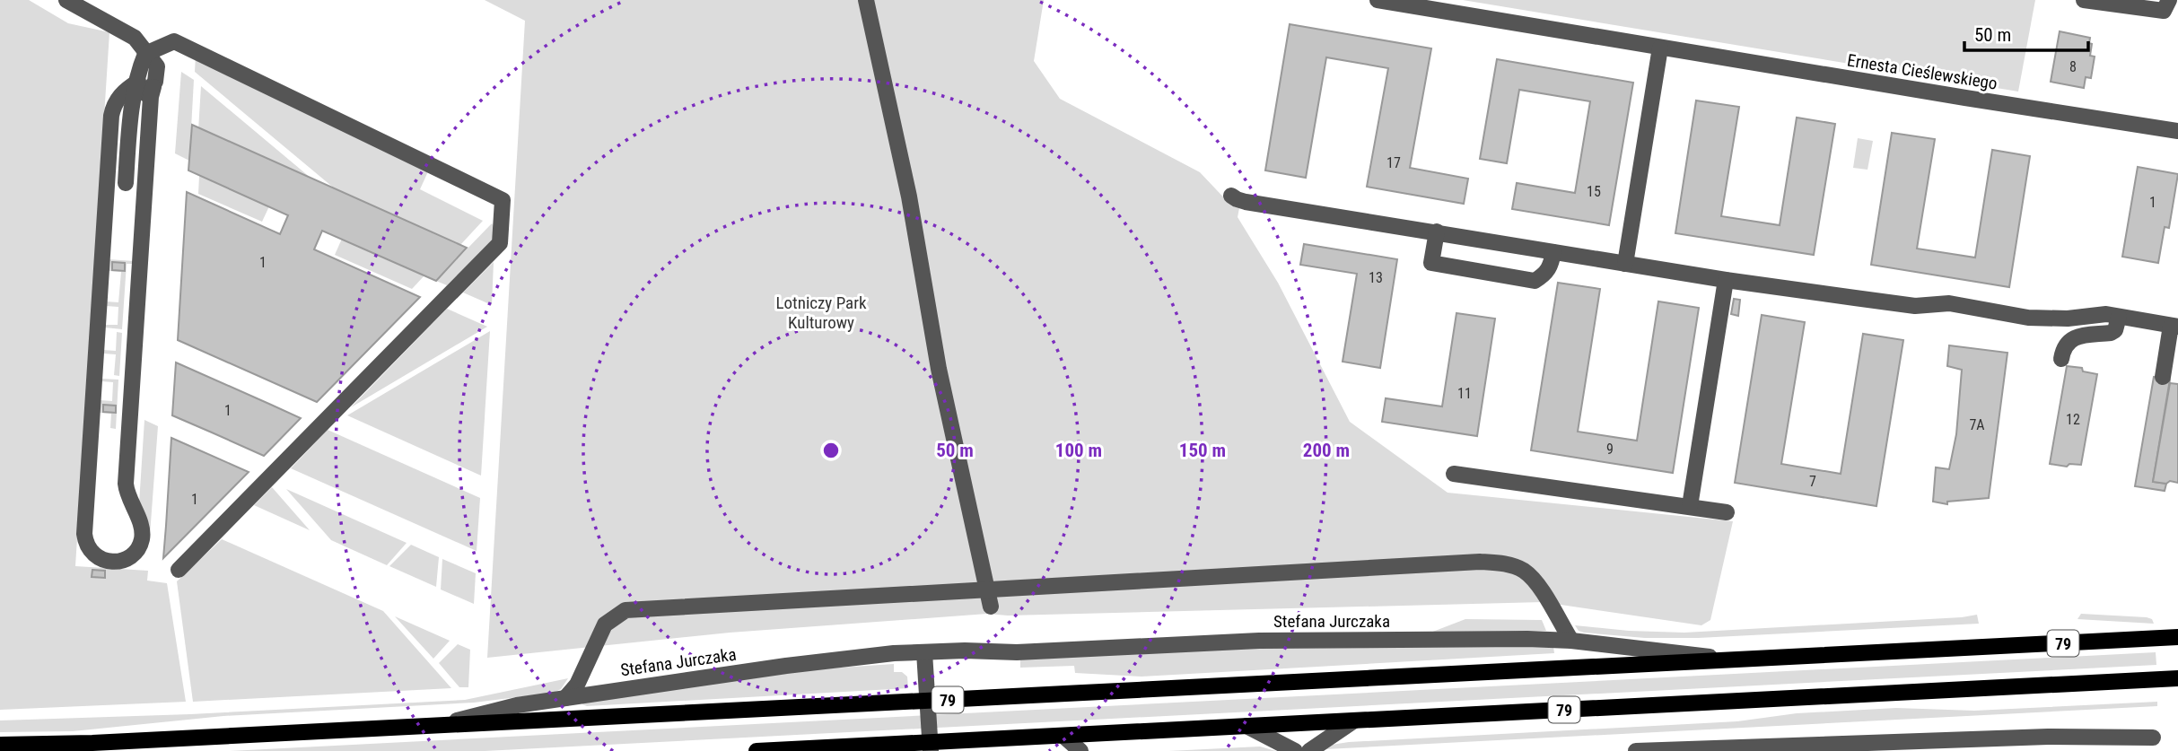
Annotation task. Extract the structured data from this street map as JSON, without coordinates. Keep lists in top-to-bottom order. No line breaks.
{"streets":{"main road":["79"],"street":["Ernesta Cieślewskiego","Stefana Jurczaka"]},"crossings":[["Stefana Jurczaka","79"]],"parks":["Lotniczy Park Kulturowy"],"house_numbers":["8","17","15","1","1","13","11","1","12","7A","9","7","1"],"scale_bar":"50 m","rings":["50 m","100 m","150 m","200 m"]}
